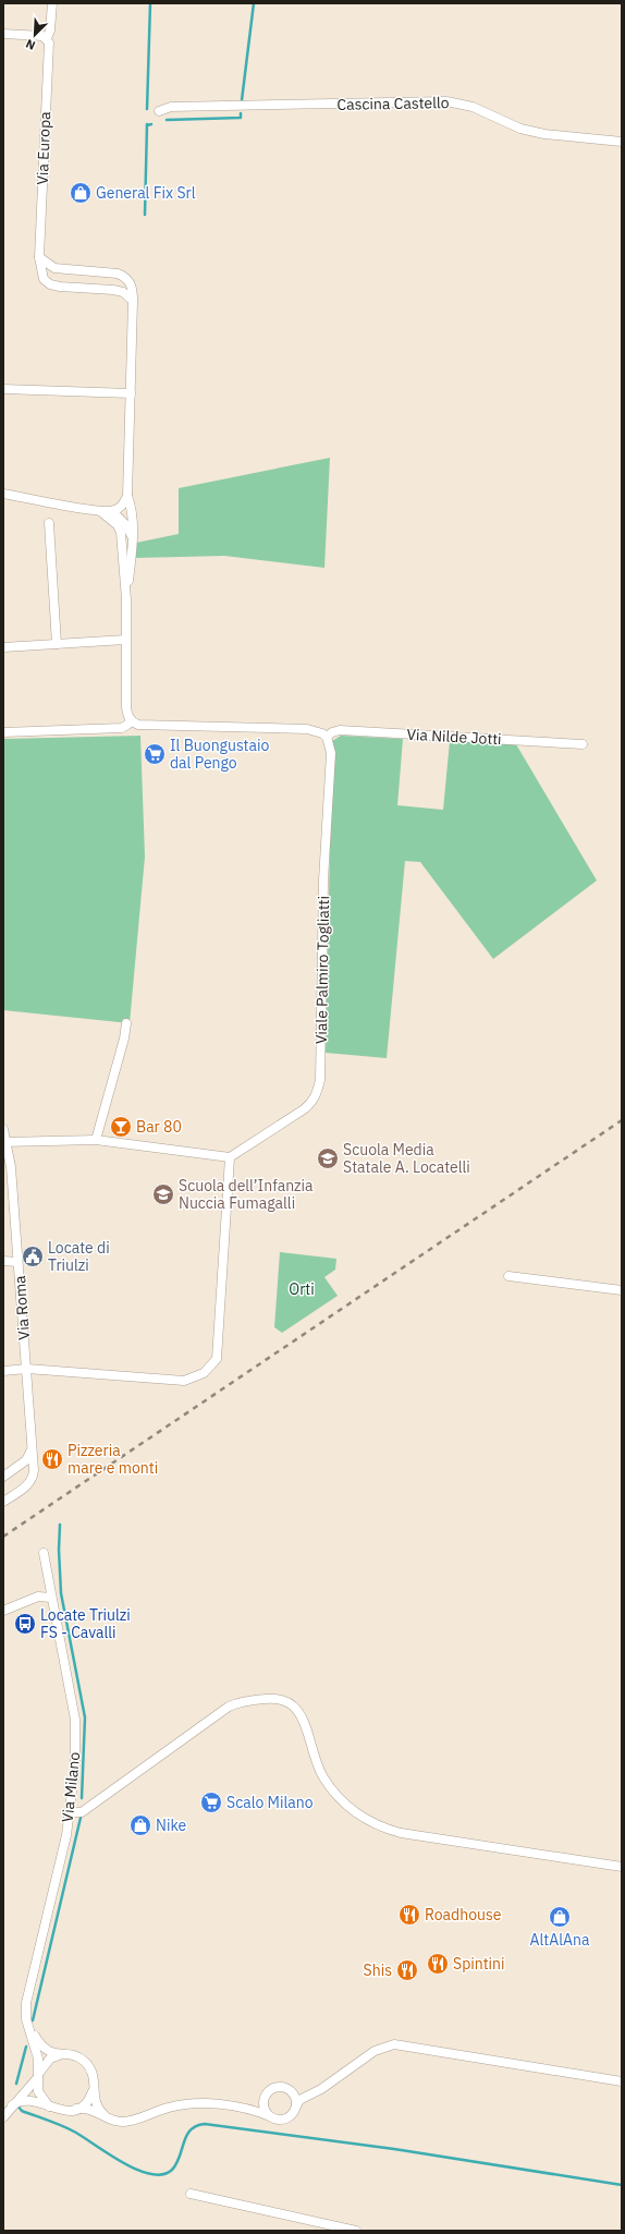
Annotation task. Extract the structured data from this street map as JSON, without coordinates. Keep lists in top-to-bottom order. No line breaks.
{"streets":{"street":["Cascina Castello","Via Europa","Via Nilde Jotti","Viale Palmiro Togliatti","Via Roma","Via Milano"]},"crossings":[["Via Nilde Jotti","Viale Palmiro Togliatti"]],"parks":["Orti"],"places":{"shop":["General Fix Srl","Nike","AltAlAna"],"supermarket":["Il Buongustaio dal Pengo","Scalo Milano"],"bar":["Bar 80"],"school or university":["Scuola Media Statale A. Locatelli","Scuola dell’Infanzia Nuccia Fumagalli"],"public building":["Locate di Triulzi"],"restaurant":["Pizzeria mare e monti","Roadhouse","Spintini","Shis"],"bus stop":["Locate Triulzi FS - Cavalli"]},"north":"bottom left"}
